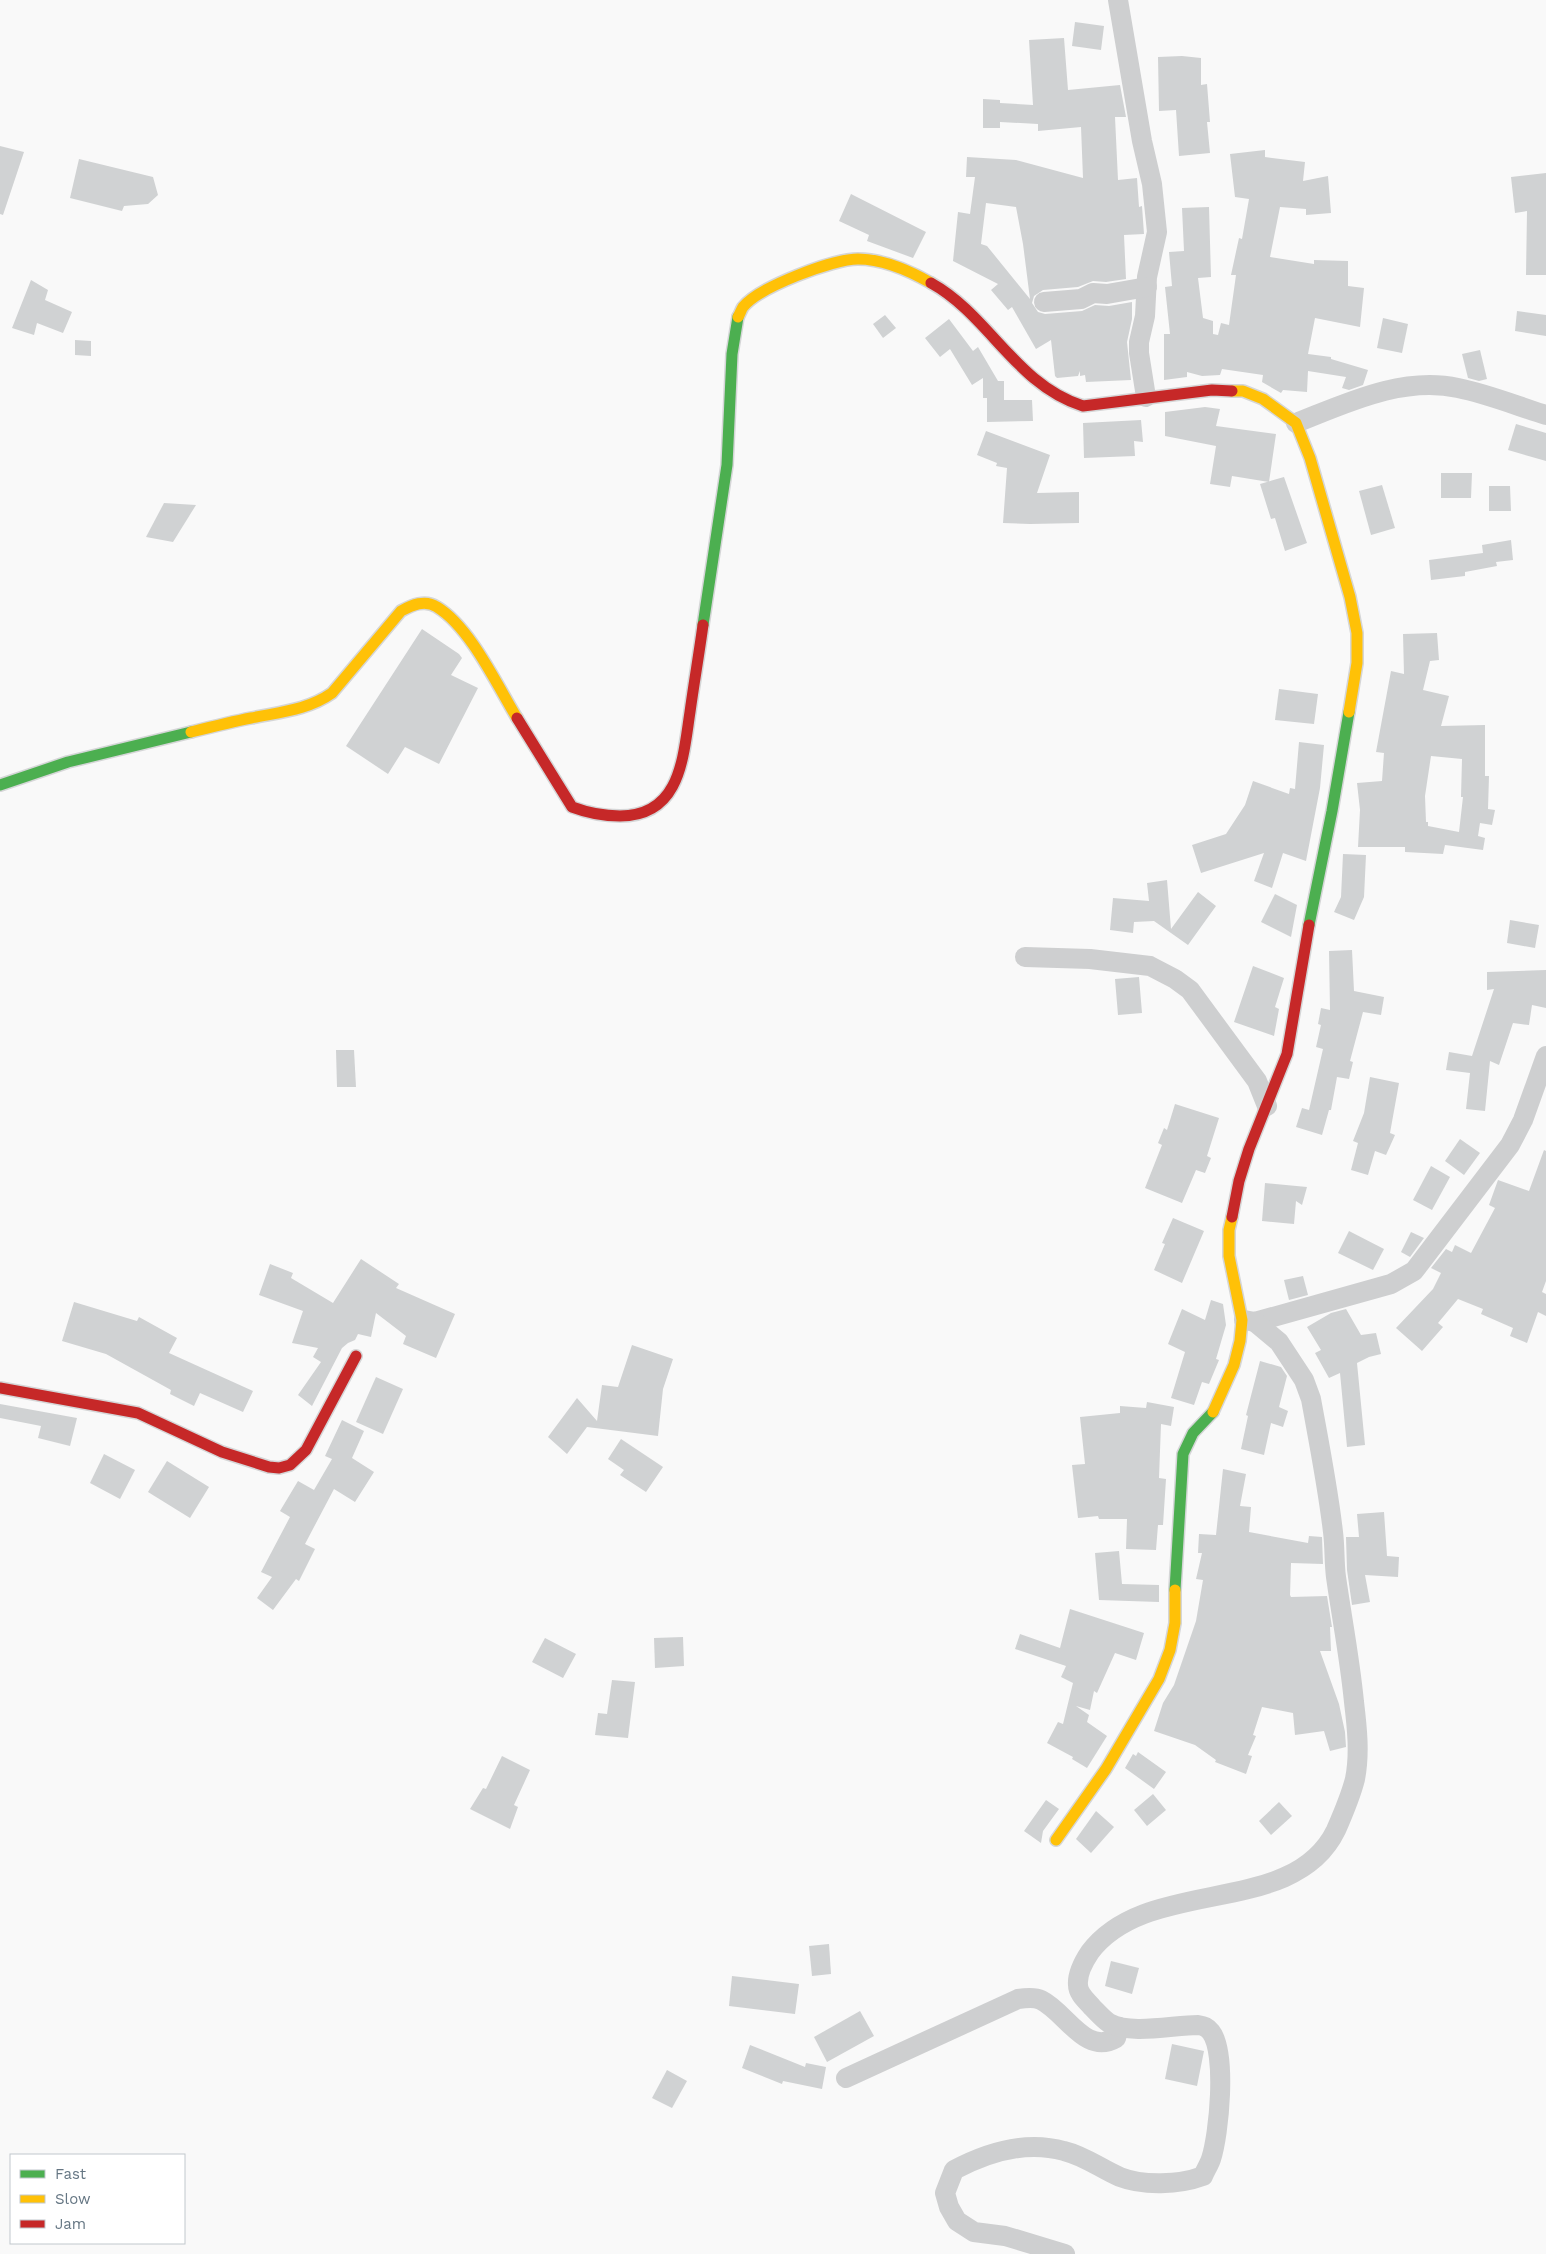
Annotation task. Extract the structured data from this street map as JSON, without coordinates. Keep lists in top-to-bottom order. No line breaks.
{"legend":["Fast","Slow","Jam"]}
